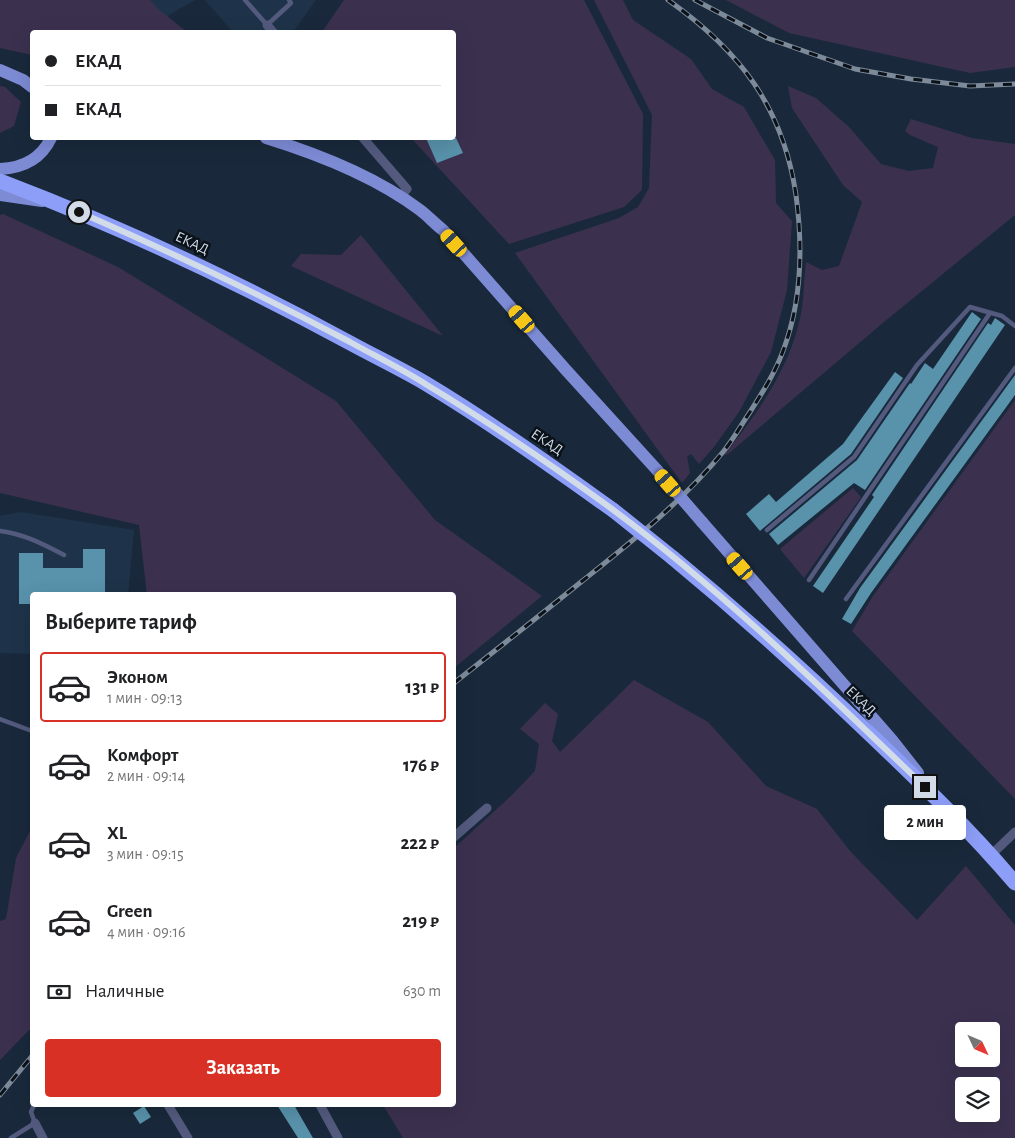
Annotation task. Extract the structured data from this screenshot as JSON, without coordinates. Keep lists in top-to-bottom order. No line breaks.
{"streets":{"highway":["ЕКАД"]},"north":"bottom right","page":{"banner":["ЕКАД","ЕКАД"],"heading":"Выберите тариф","list":[{"name":"Эконом","note":"1 мин · 09:13","value":"131 ₽"},{"name":"Комфорт","note":"2 мин · 09:14","value":"176 ₽"},{"name":"XL","note":"3 мин · 09:15","value":"222 ₽"},{"name":"Green","note":"4 мин · 09:16","value":"219 ₽"}],"bubble":"2 мин","pay":["Наличные","630 m"],"buttons":"Заказать"}}
